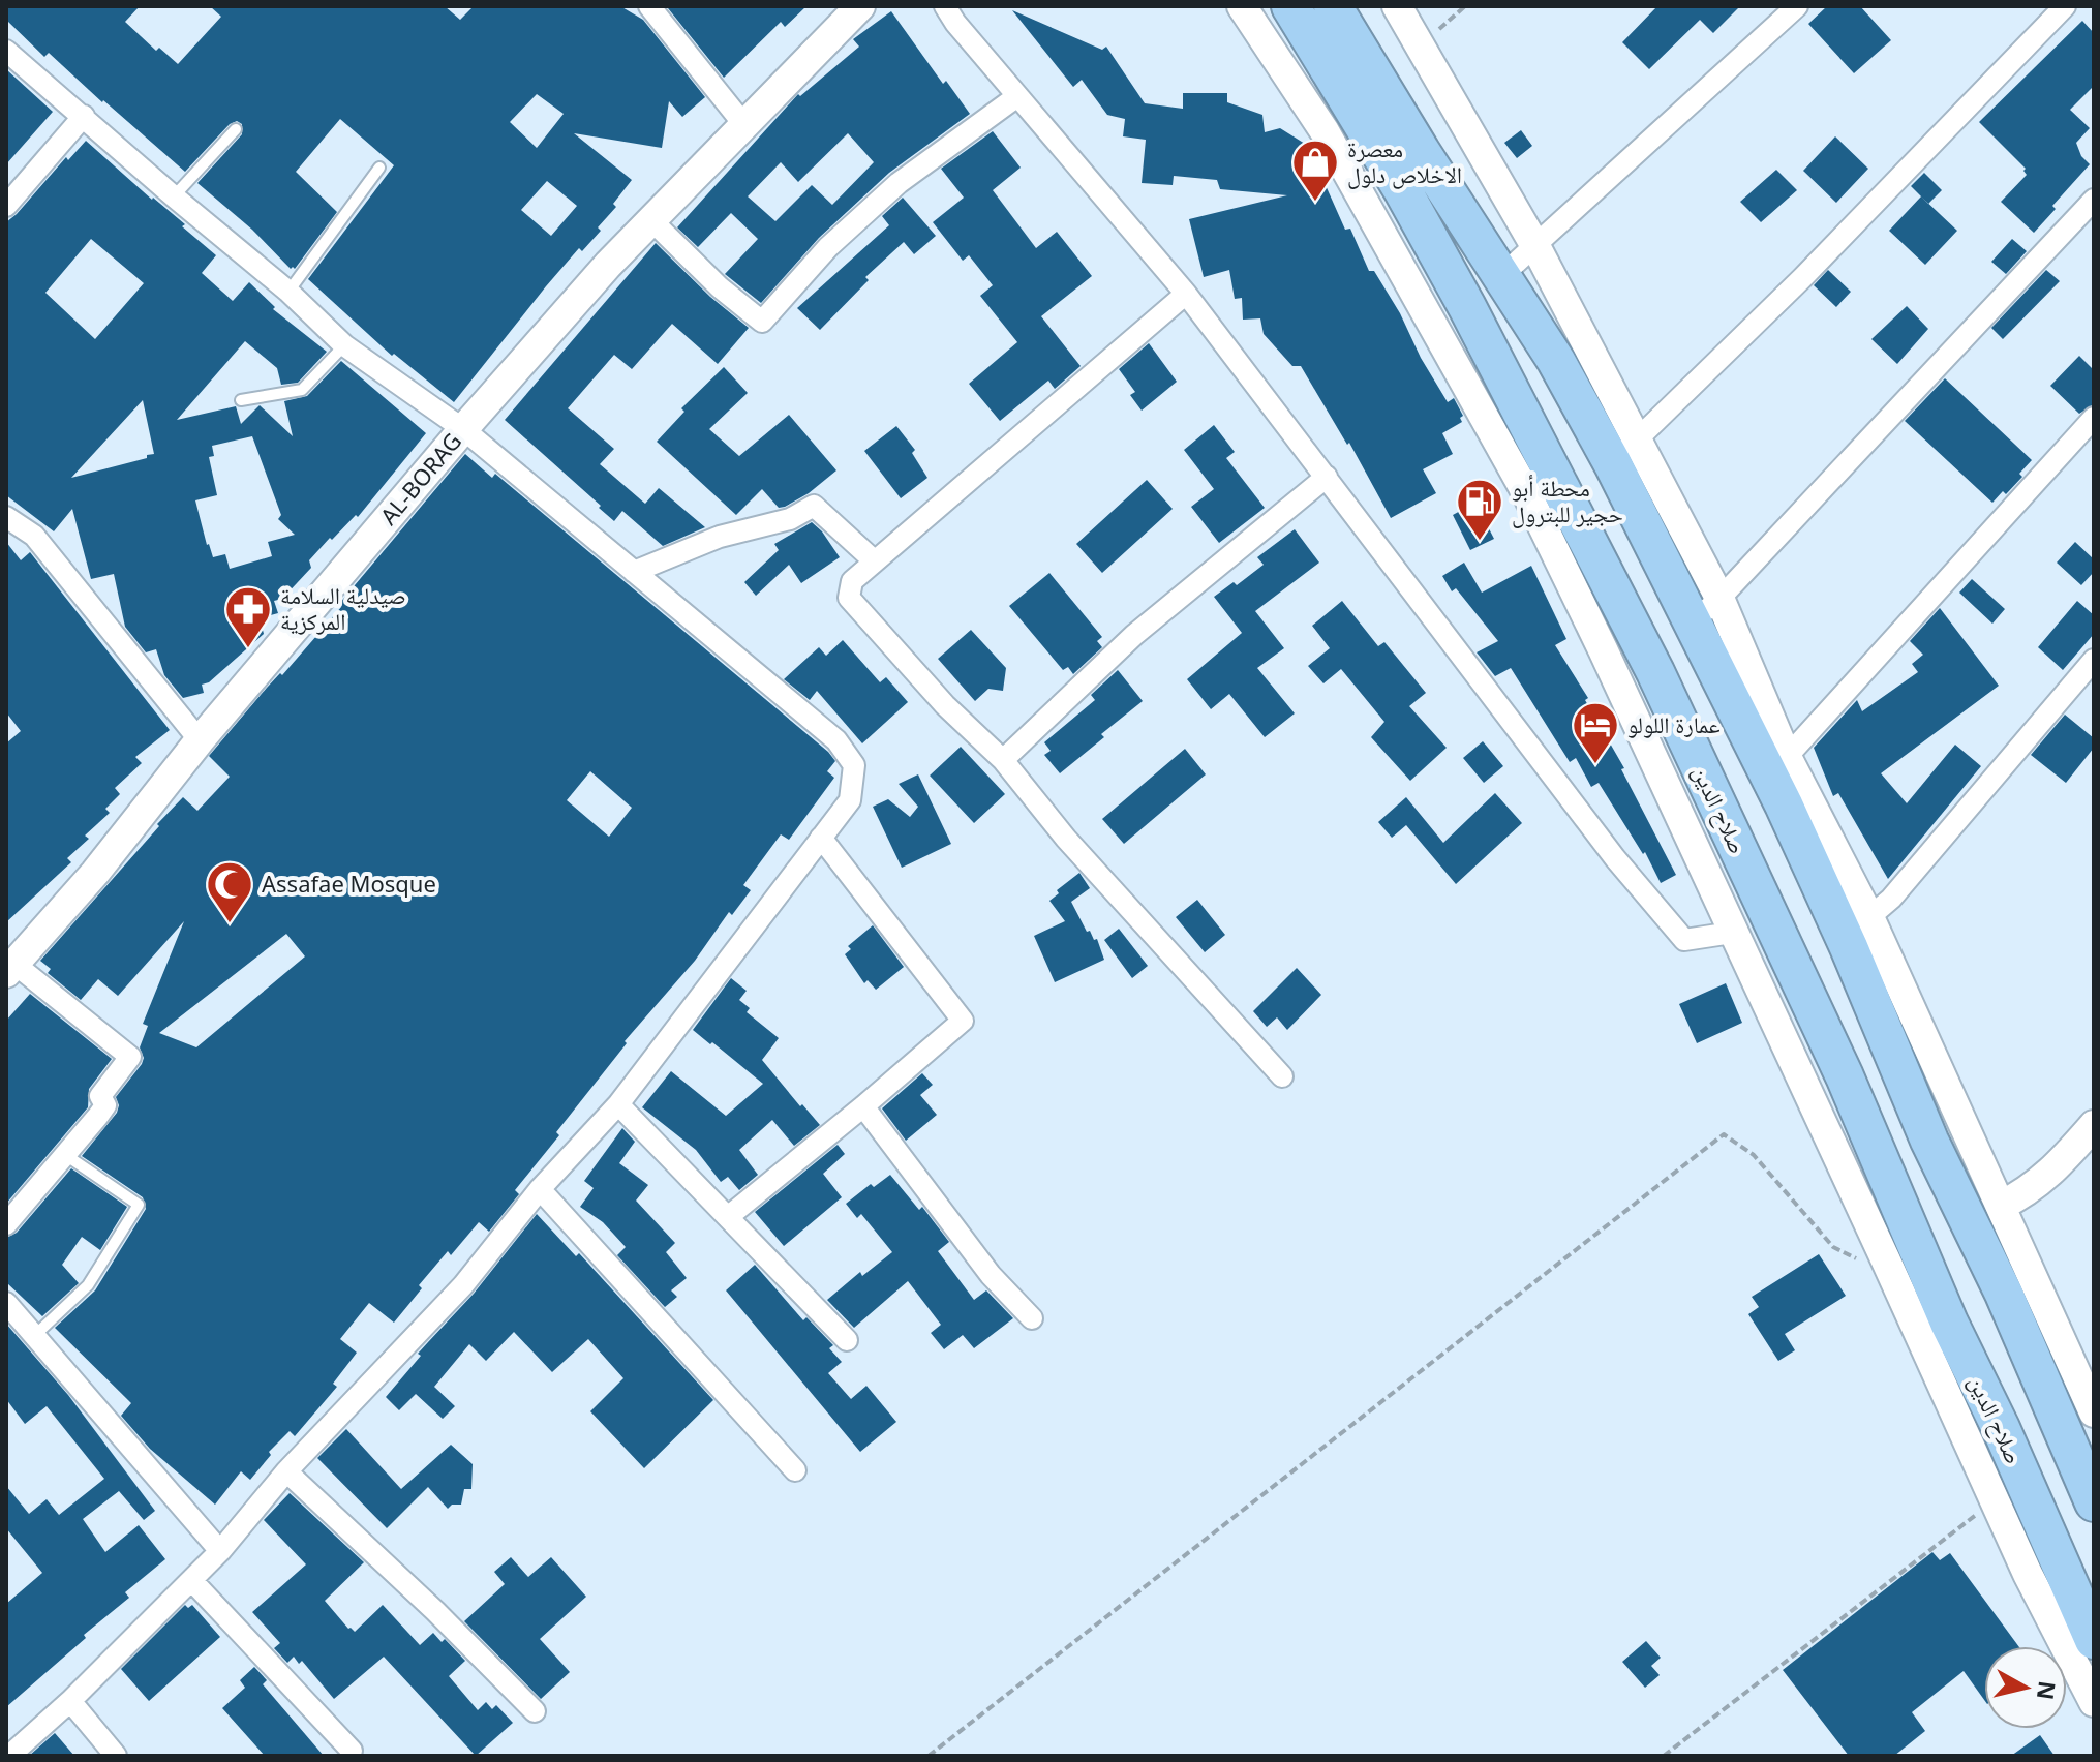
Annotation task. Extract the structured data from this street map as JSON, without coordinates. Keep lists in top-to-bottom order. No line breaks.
{"streets":{"highway":["صلاح الدين"],"main road":["AL-BORAG"]},"places":{"shop":["معصرة الاخلاص دلول"],"fuel station":["محطة أبو حجير للبترول"],"pharmacy":["صيدلية السلامة المركزية"],"hotel":["عمارة اللولو"],"mosque":["Assafae Mosque"]},"north":"right"}
